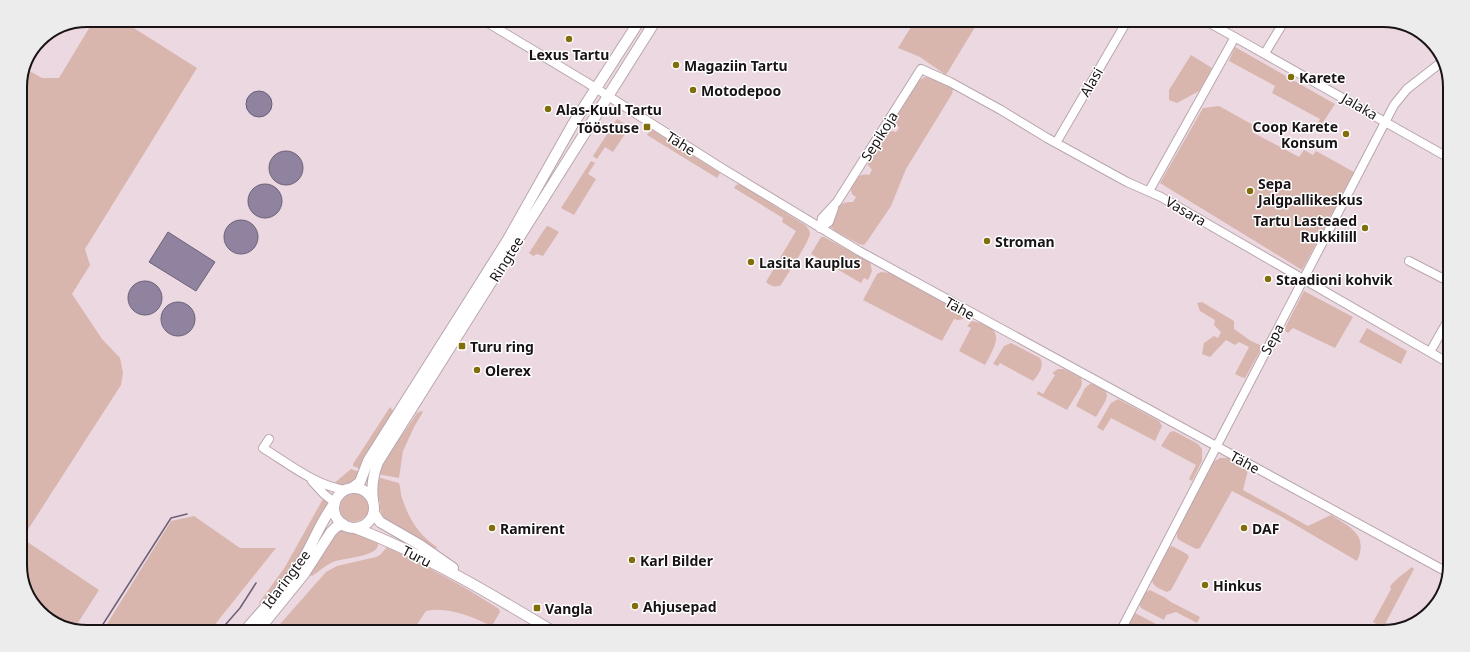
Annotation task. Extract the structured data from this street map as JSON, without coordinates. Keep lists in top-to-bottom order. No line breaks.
{"streets":{"main road":["Ringtee","Turu","Idaringtee"],"street":["Alasi","Jalaka","Sepikoja","Tähe","Vasara","Sepa"]},"crossings":[["Alasi","Vasara"],["Jalaka","Sepa"],["Sepikoja","Tähe"],["Sepikoja","Vasara"],["Tähe","Ringtee"],["Tähe","Sepa"],["Vasara","Sepa"],["Ringtee","Turu"],["Ringtee","Idaringtee"],["Turu","Idaringtee"]],"places":{"other":["Lexus Tartu","Magaziin Tartu","Karete","Motodepoo","Alas-Kuul Tartu","Coop Karete Konsum","Sepa Jalgpallikeskus","Tartu Lasteaed Rukkilill","Stroman","Lasita Kauplus","Staadioni kohvik","Olerex","Ramirent","DAF","Karl Bilder","Hinkus","Ahjusepad"],"transit":["Tööstuse","Turu ring","Vangla"]}}
